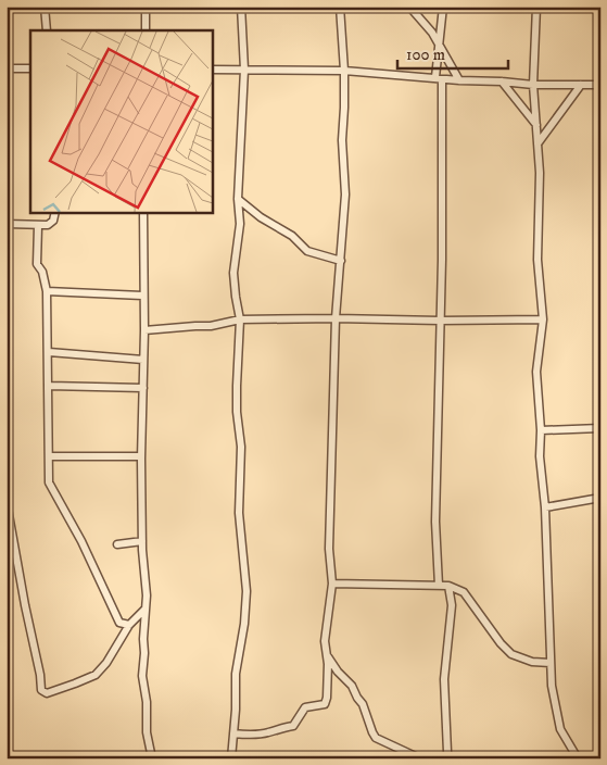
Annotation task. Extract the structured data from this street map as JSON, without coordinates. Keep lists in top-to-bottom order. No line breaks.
{"scale_bar":"100 m"}
